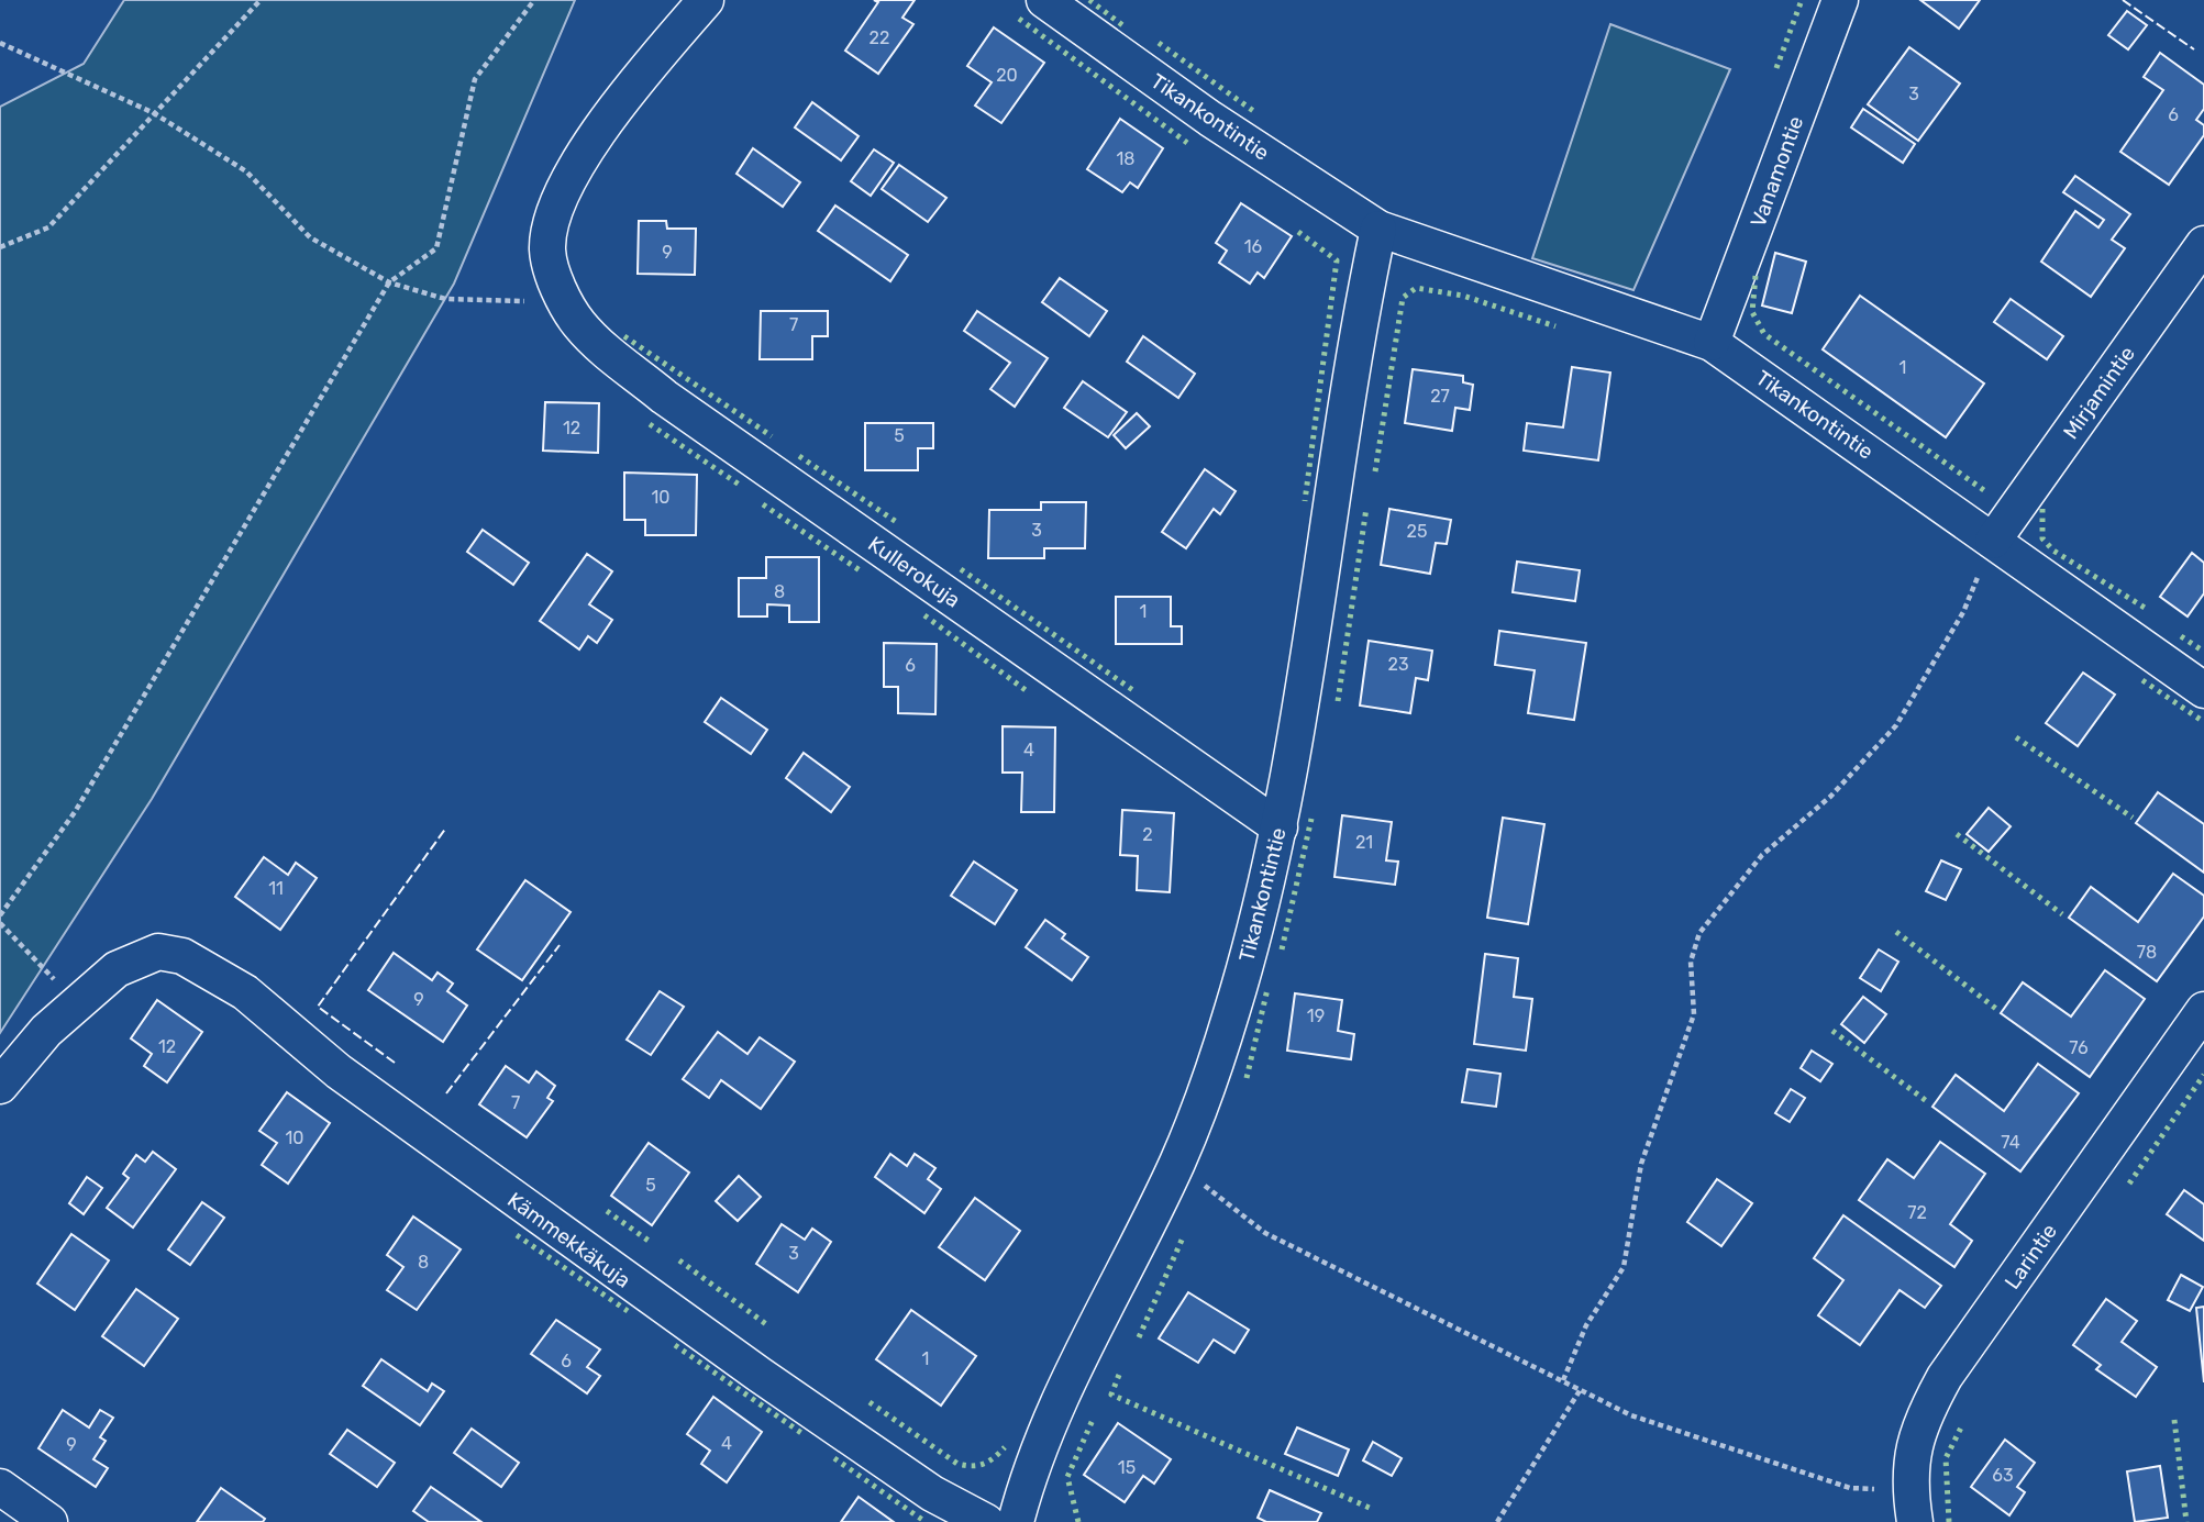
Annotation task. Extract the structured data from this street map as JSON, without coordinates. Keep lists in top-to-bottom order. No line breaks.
{"streets":{"street":["Tikankontintie","Vanamontie","Mirjamintie","Kullerokuja","Kämmekkäkuja","Larintie"]},"crossings":[["Tikankontintie","Vanamontie"],["Tikankontintie","Mirjamintie"],["Tikankontintie","Kullerokuja"]],"house_numbers":["22","20","3","6","18","16","9","7","1","27","12","5","10","3","25","8","1","23","6","4","2","21","11","78","9","19","12","76","7","10","74","5","72","3","8","1","6","4","9","15","63"]}
